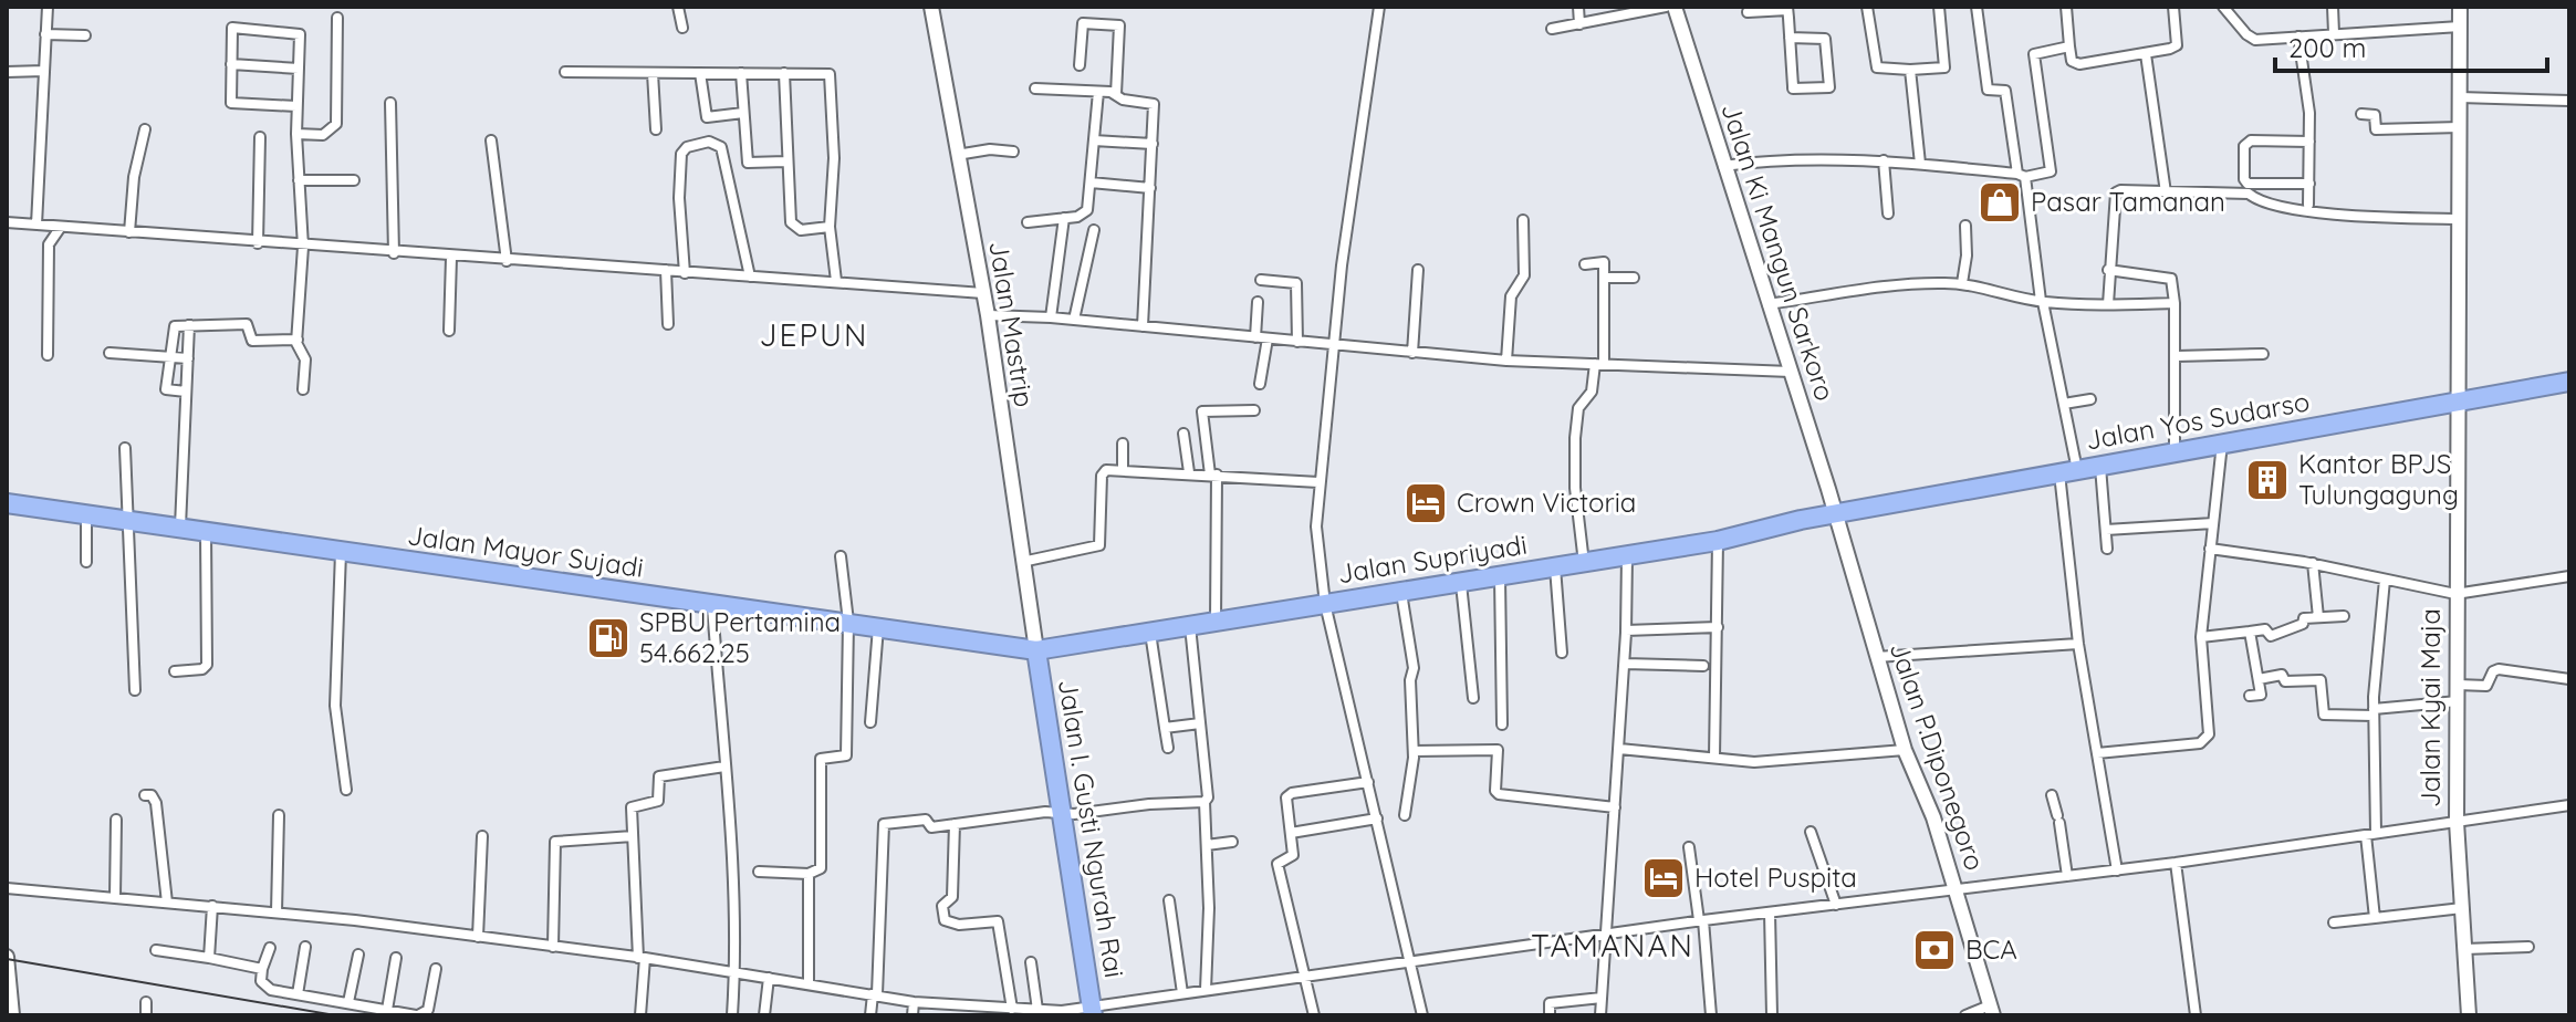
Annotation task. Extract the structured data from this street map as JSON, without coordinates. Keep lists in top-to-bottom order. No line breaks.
{"streets":{"highway":["Jalan Yos Sudarso","Jalan Mayor Sujadi","Jalan Supriyadi","Jalan I. Gusti Ngurah Rai"],"main road":["Jalan Ki Mangun Sarkoro","Jalan Mastrip","Jalan Kyai Maja","Jalan P.Diponegoro"]},"crossings":[["Jalan Ki Mangun Sarkoro","Jalan Yos Sudarso"],["Jalan Ki Mangun Sarkoro","Jalan Supriyadi"],["Jalan Ki Mangun Sarkoro","Jalan P.Diponegoro"],["Jalan Mastrip","Jalan Mayor Sujadi"],["Jalan Mastrip","Jalan Supriyadi"],["Jalan Mastrip","Jalan I. Gusti Ngurah Rai"],["Jalan Yos Sudarso","Jalan Supriyadi"],["Jalan Yos Sudarso","Jalan Kyai Maja"],["Jalan Yos Sudarso","Jalan P.Diponegoro"],["Jalan Mayor Sujadi","Jalan Supriyadi"],["Jalan Mayor Sujadi","Jalan I. Gusti Ngurah Rai"],["Jalan Supriyadi","Jalan P.Diponegoro"],["Jalan Supriyadi","Jalan I. Gusti Ngurah Rai"]],"districts":["JEPUN","TAMANAN"],"places":{"shop":["Pasar Tamanan"],"building":["Kantor BPJS Tulungagung"],"hotel":["Crown Victoria","Hotel Puspita"],"fuel station":["SPBU Pertamina 54.662.25"],"bank":["BCA"]},"scale_bar":"200 m"}
